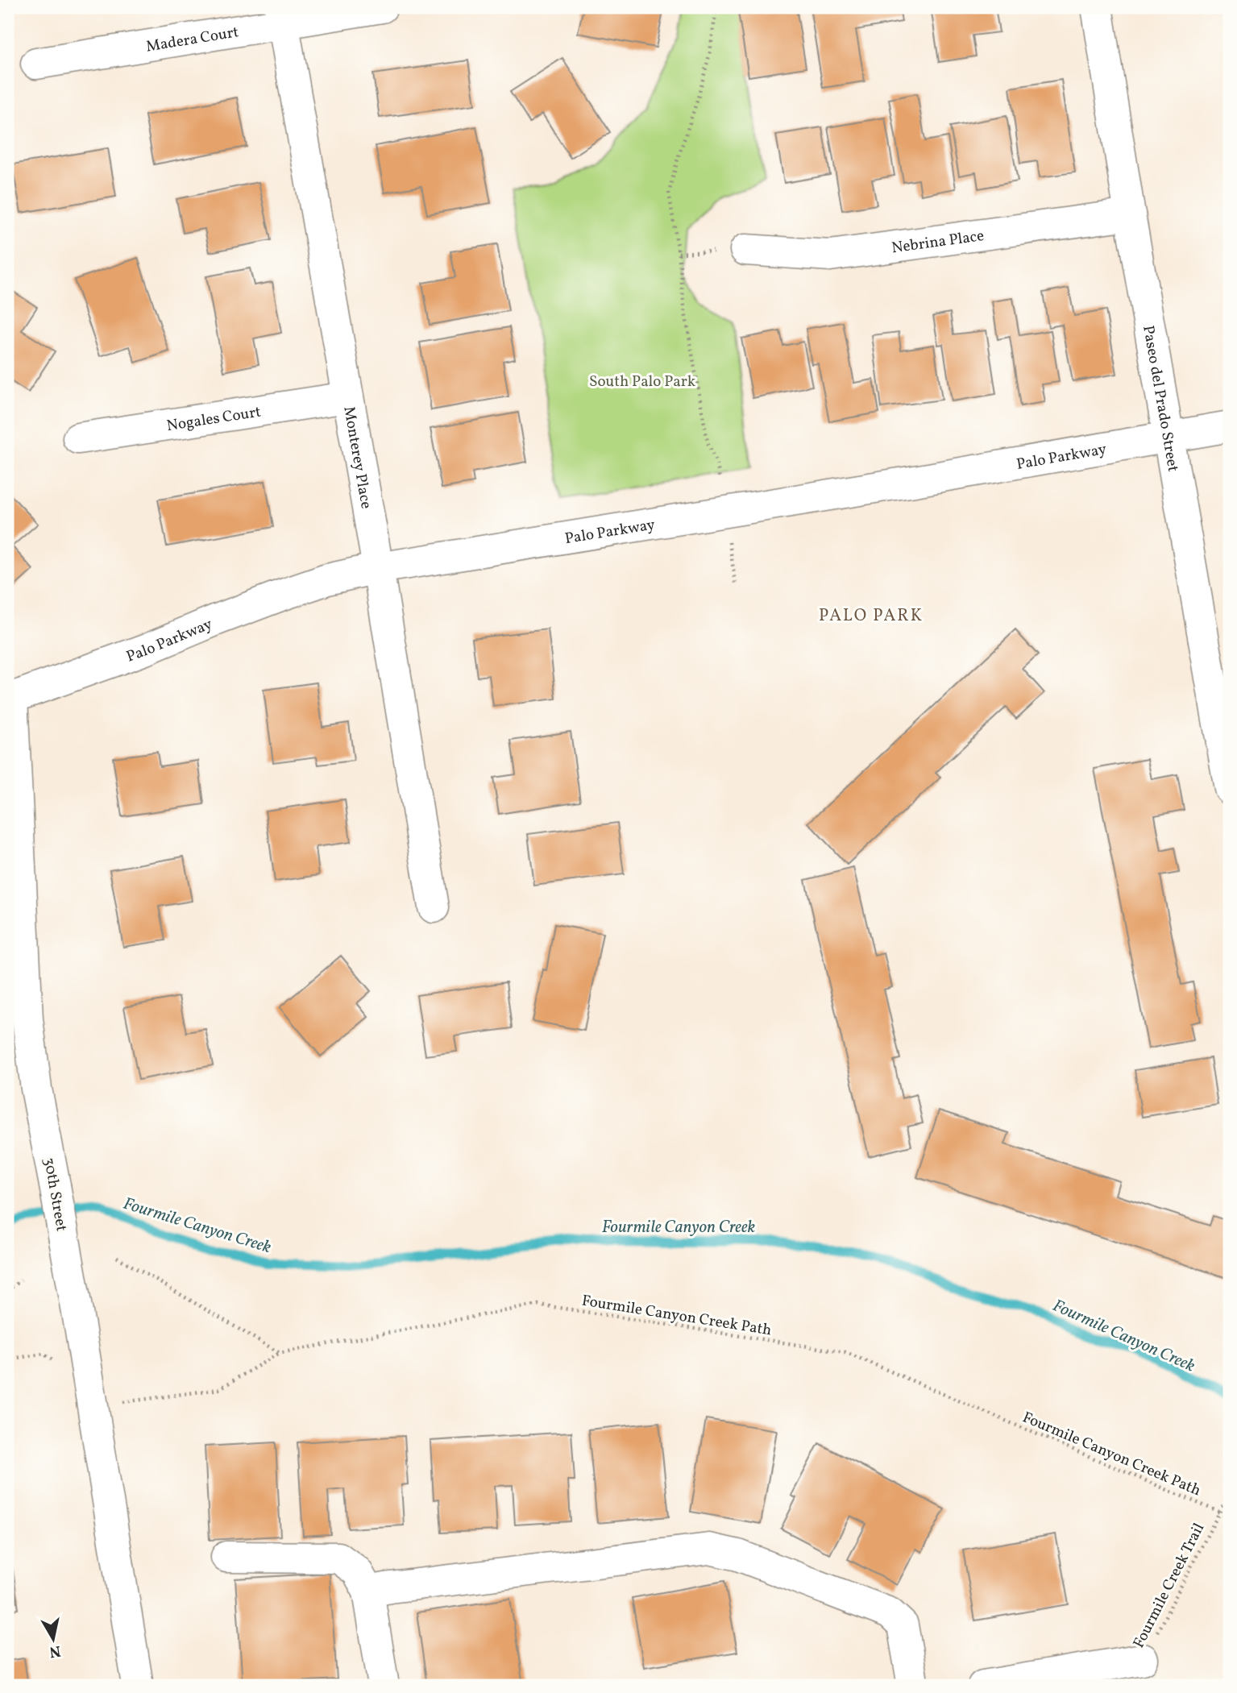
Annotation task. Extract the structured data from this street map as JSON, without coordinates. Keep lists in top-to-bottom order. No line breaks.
{"streets":{"street":["Madera Court","Nebrina Place","Paseo del Prado Street","Nogales Court","Palo Parkway","Monterey Place","30th Street"],"path":["Fourmile Canyon Creek Path","Fourmile Creek Trail"]},"crossings":[["Madera Court","Monterey Place"],["Nebrina Place","Paseo del Prado Street"],["Paseo del Prado Street","Palo Parkway"],["Nogales Court","Monterey Place"],["Palo Parkway","Monterey Place"],["Palo Parkway","30th Street"],["Fourmile Canyon Creek Path","Fourmile Creek Trail"]],"districts":["PALO PARK"],"water":["Fourmile Canyon Creek"],"parks":["South Palo Park"],"north":"bottom"}
